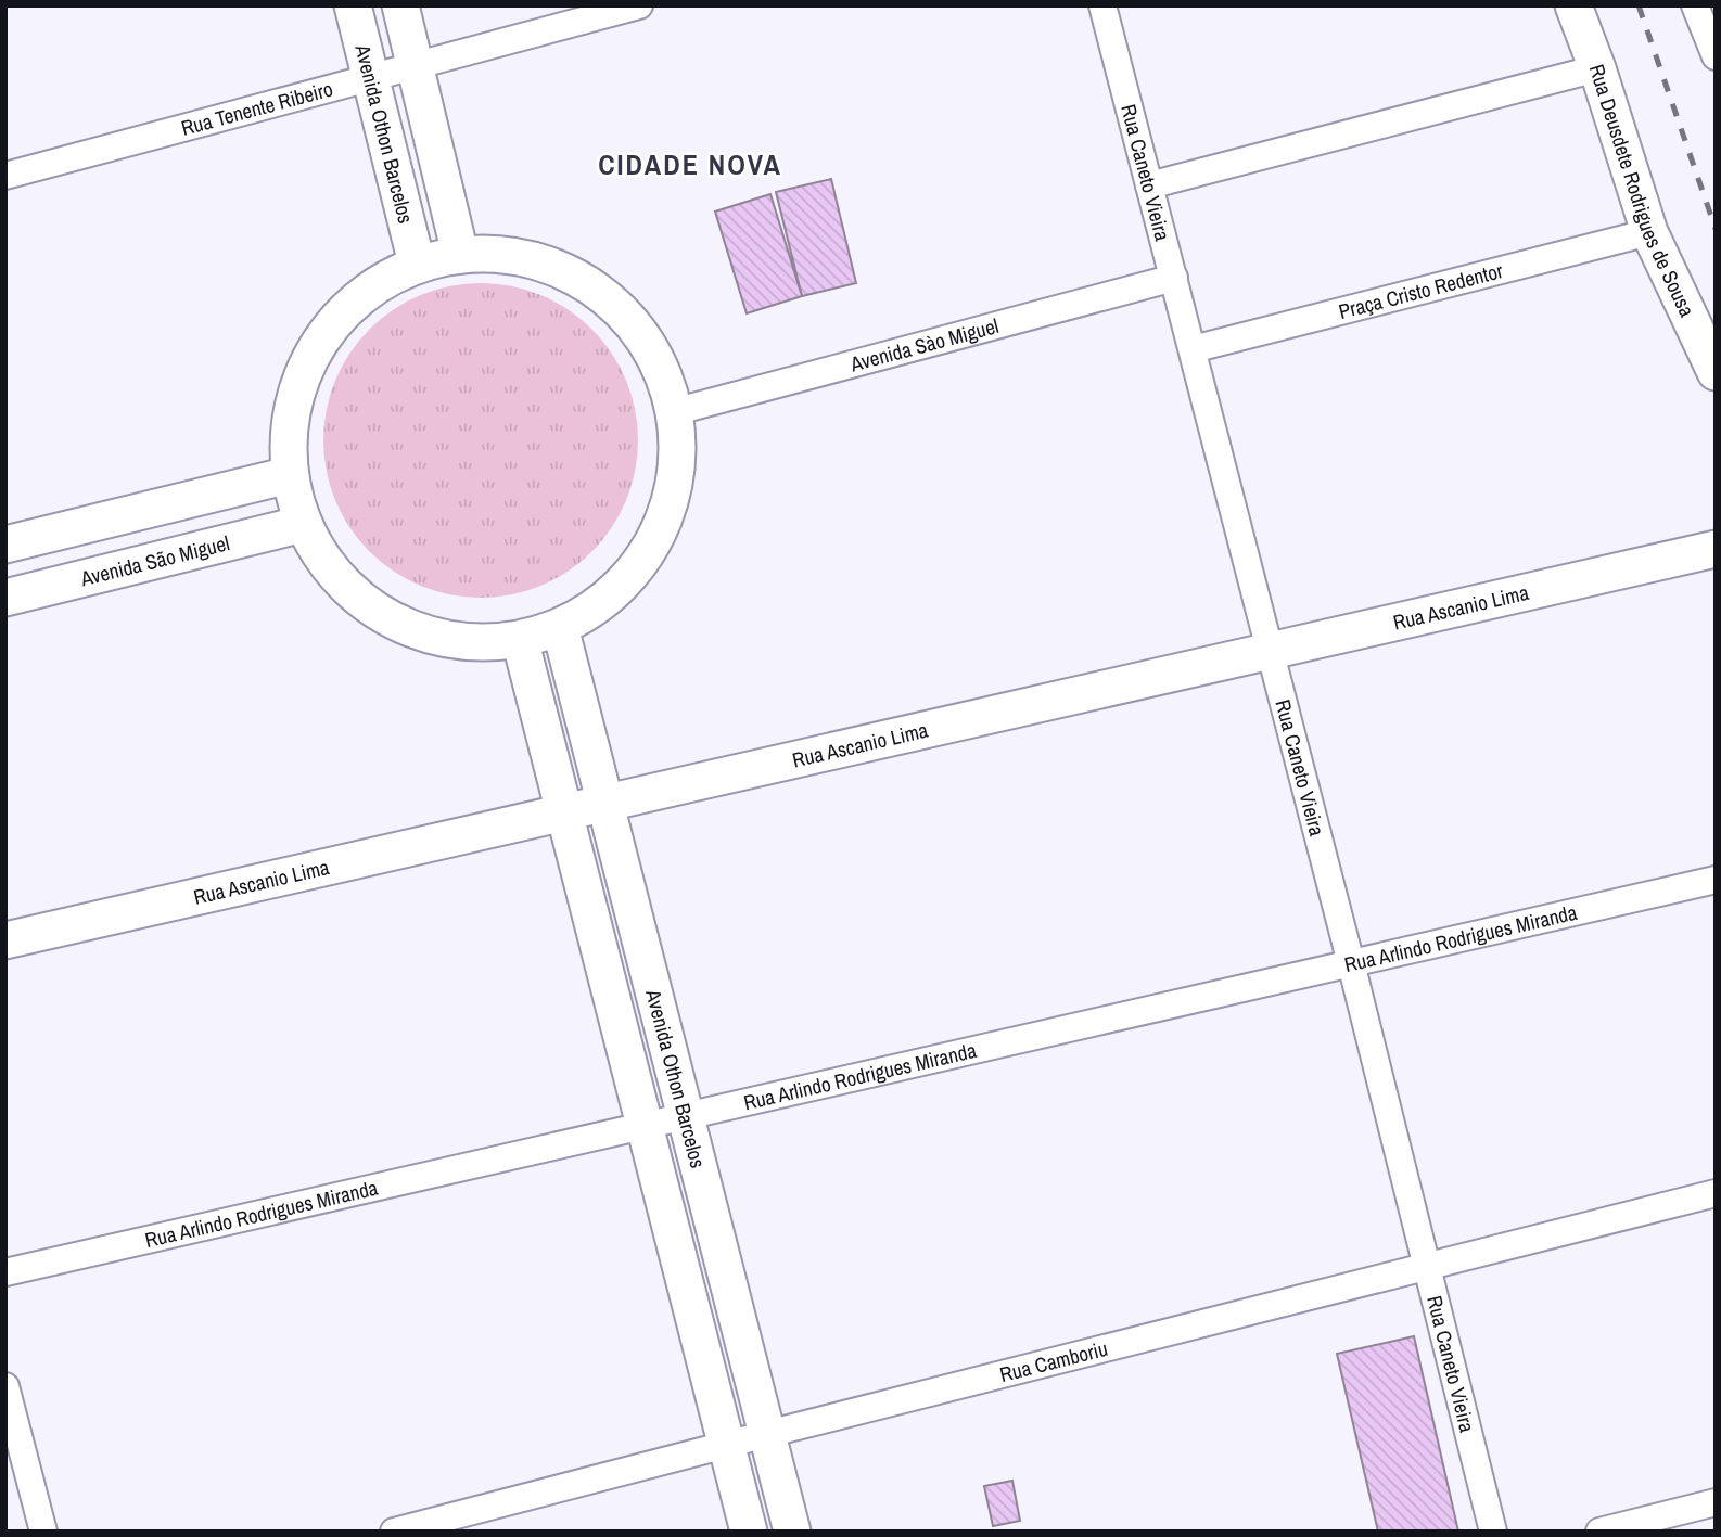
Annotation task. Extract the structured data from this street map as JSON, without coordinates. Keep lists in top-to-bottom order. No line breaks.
{"streets":{"street":["Rua Tenente Ribeiro","Avenida Othon Barcelos","Rua Caneto Vieira","Rua Deusdete Rodrigues de Sousa","Praça Cristo Redentor","Avenida Sào Miguel","Avenida São Miguel","Rua Ascanio Lima","Rua Arlindo Rodrigues Miranda","Rua Camboriu"]},"crossings":[["Rua Tenente Ribeiro","Avenida Othon Barcelos"],["Avenida Othon Barcelos","Rua Ascanio Lima"],["Avenida Othon Barcelos","Rua Arlindo Rodrigues Miranda"],["Avenida Othon Barcelos","Rua Camboriu"],["Rua Caneto Vieira","Praça Cristo Redentor"],["Rua Caneto Vieira","Avenida Sào Miguel"],["Rua Caneto Vieira","Rua Ascanio Lima"],["Rua Caneto Vieira","Rua Arlindo Rodrigues Miranda"],["Rua Caneto Vieira","Rua Camboriu"],["Rua Deusdete Rodrigues de Sousa","Praça Cristo Redentor"]],"districts":["CIDADE NOVA"]}
